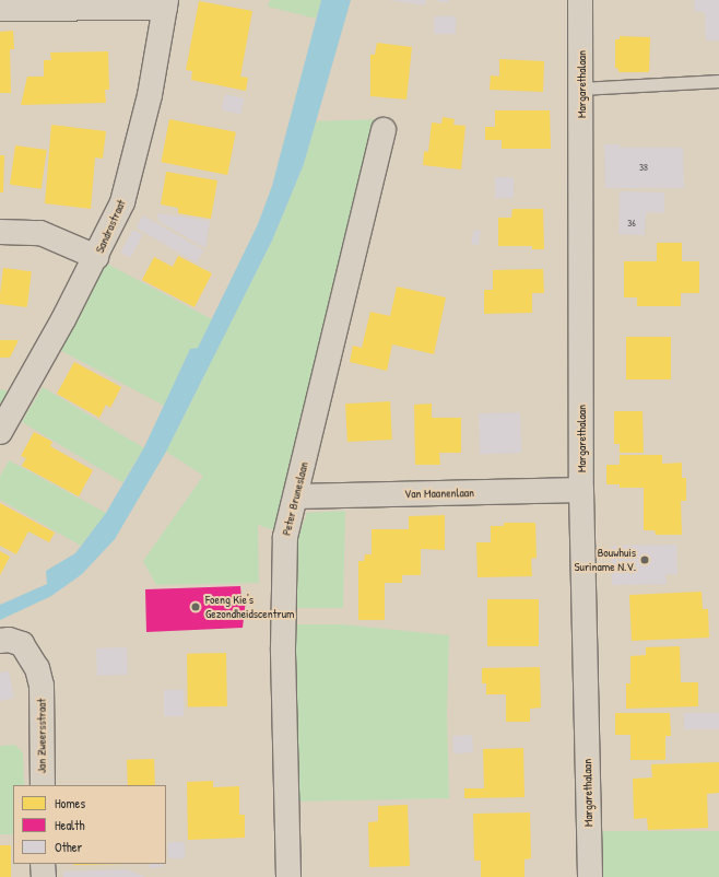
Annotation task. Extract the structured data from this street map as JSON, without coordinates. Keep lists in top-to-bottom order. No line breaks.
{"streets":{"street":["Margarethalaan","Sandrastraat","Van Maanenlaan","Peter Bruneslaan","Jan Zweersstraat"]},"crossings":[["Margarethalaan","Van Maanenlaan"],["Van Maanenlaan","Peter Bruneslaan"]],"places":["Bouwhuis Suriname N.V.","Foeng Kie's Gezondheidscentrum"],"house_numbers":["38","36"],"legend":["Homes","Health","Other"]}
